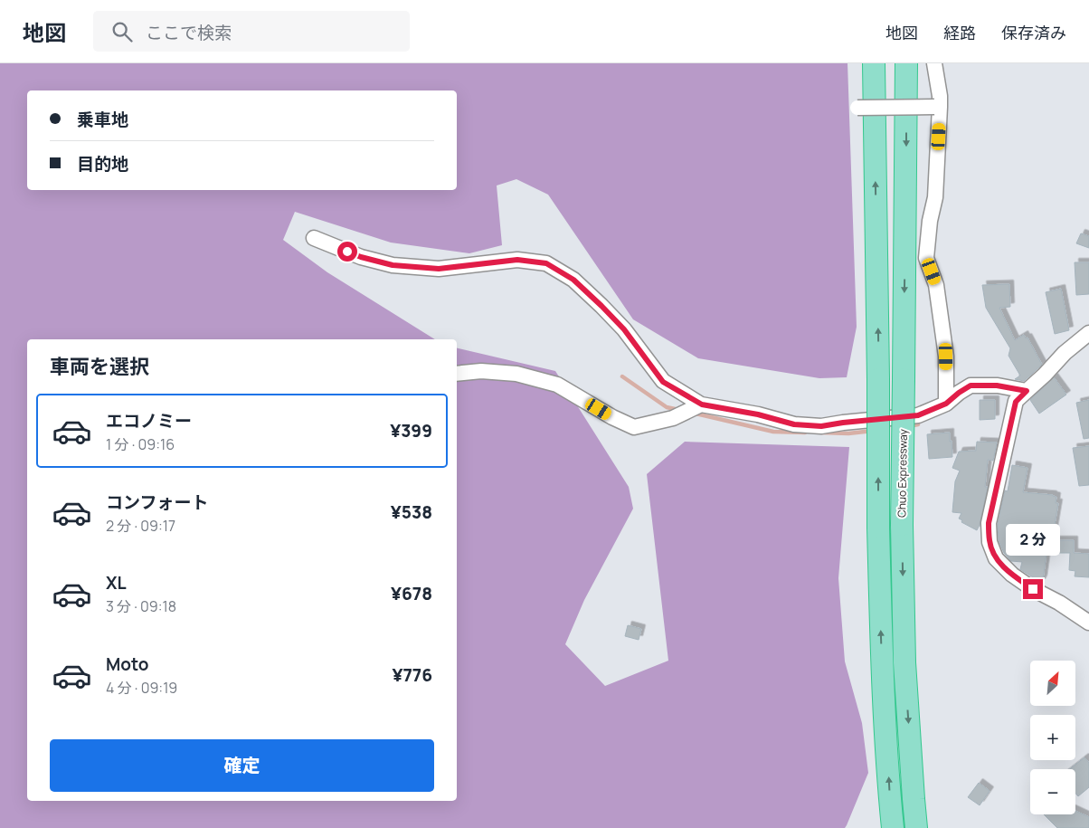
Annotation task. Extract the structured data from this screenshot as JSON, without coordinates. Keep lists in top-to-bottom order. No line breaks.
{"streets":{"highway":["Chuo Expressway"]},"north":"top right","page":{"header":"地図","search":"ここで検索","nav":["地図","経路","保存済み"],"banner":["乗車地","目的地"],"heading":"車両を選択","list":[{"name":"エコノミー","note":"1 分 · 09:16","value":"¥399"},{"name":"コンフォート","note":"2 分 · 09:17","value":"¥538"},{"name":"XL","note":"3 分 · 09:18","value":"¥678"},{"name":"Moto","note":"4 分 · 09:19","value":"¥776"}],"bubble":"2 分","map_buttons":["+","−"],"buttons":"確定"}}
